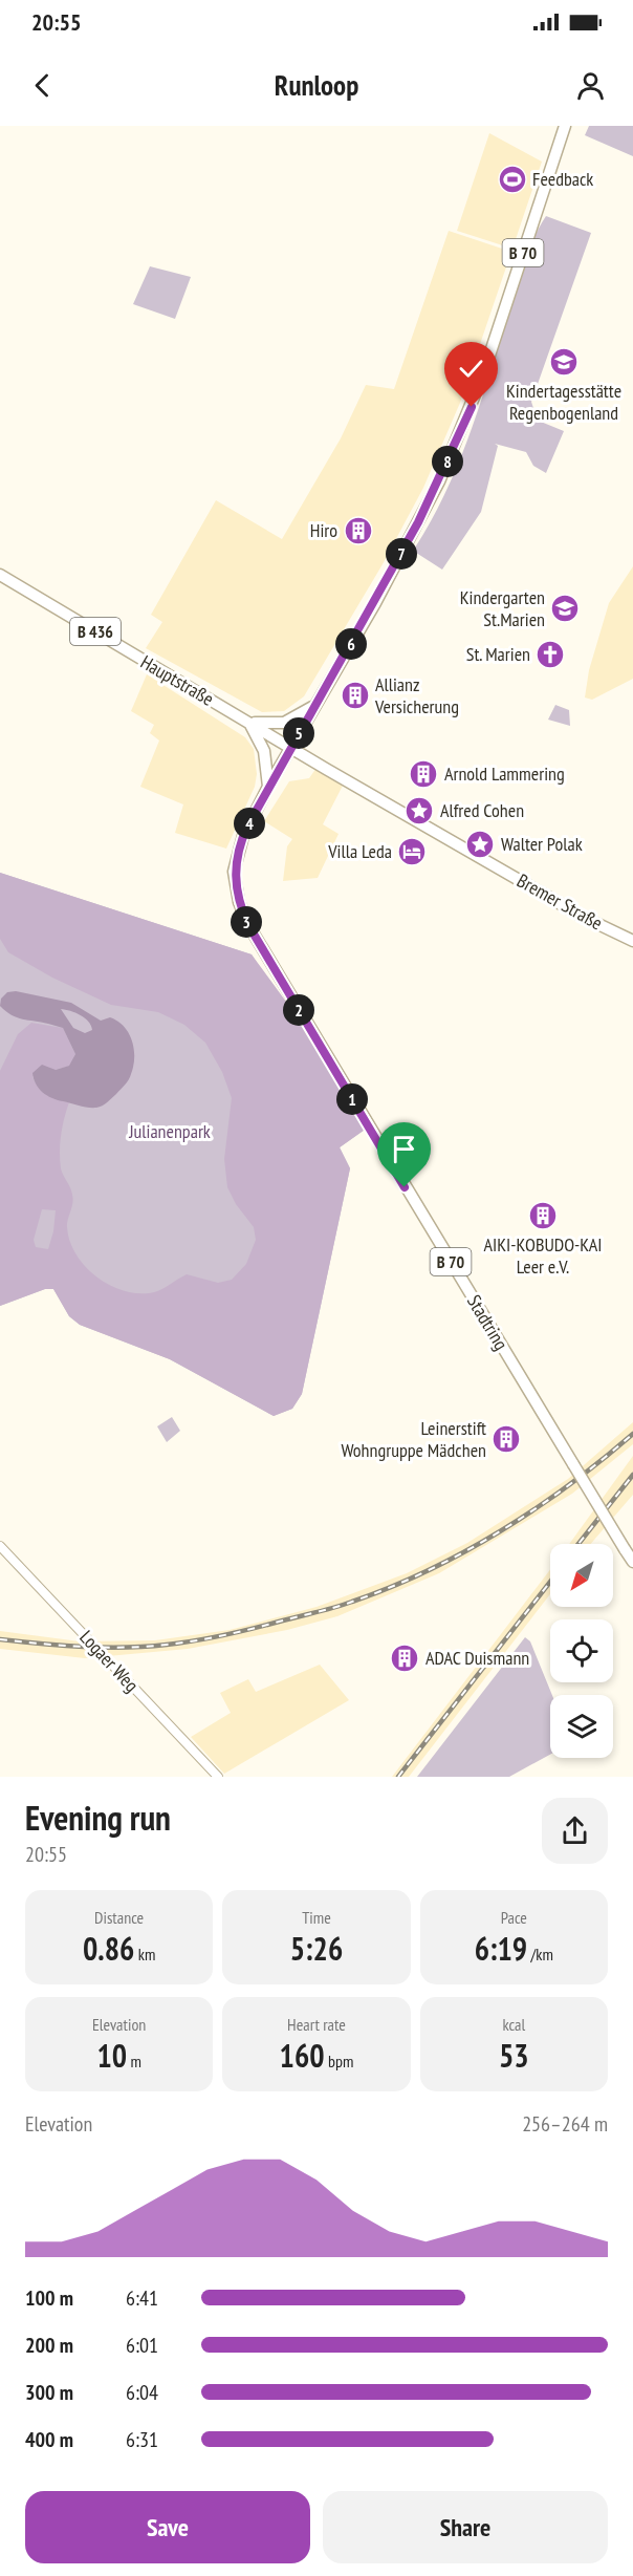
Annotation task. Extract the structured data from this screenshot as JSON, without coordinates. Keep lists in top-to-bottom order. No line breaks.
{"streets":{"main road":["B 70","B 436","Hauptstraße","Bremer Straße","Stadtring"],"street":["Logaer Weg"]},"crossings":[["B 70","Hauptstraße"],["B 70","Bremer Straße"],["B 70","Stadtring"],["Hauptstraße","Bremer Straße"],["Hauptstraße","Stadtring"],["Bremer Straße","Stadtring"]],"parks":["Julianenpark"],"places":{"sports":["Feedback"],"school or university":["Kindertagesstätte Regenbogenland","Kindergarten St.Marien"],"building":["Hiro","Allianz Versicherung","Arnold Lammering","AIKI-KOBUDO-KAI Leer e.V.","Leinerstift Wohngruppe Mädchen","ADAC Duismann"],"church":["St. Marien"],"place":["Alfred Cohen","Walter Polak"],"hotel":["Villa Leda"]},"north":"bottom left","page":{"status":"20:55","header":"Runloop","pins":["8","7","6","5","4","3","2","1"],"heading":["Evening run","20:55"],"stats":[["Distance","0.86 km"],["Time","5:26"],["Pace","6:19 /km"],["Elevation","10 m"],["Heart rate","160 bpm"],["kcal","53"]],"chart":["Elevation","256–264 m"],"list":[{"name":"100 m","note":"6:41"},{"name":"200 m","note":"6:01"},{"name":"300 m","note":"6:04"},{"name":"400 m","note":"6:31"}],"buttons":["Save","Share"]}}
